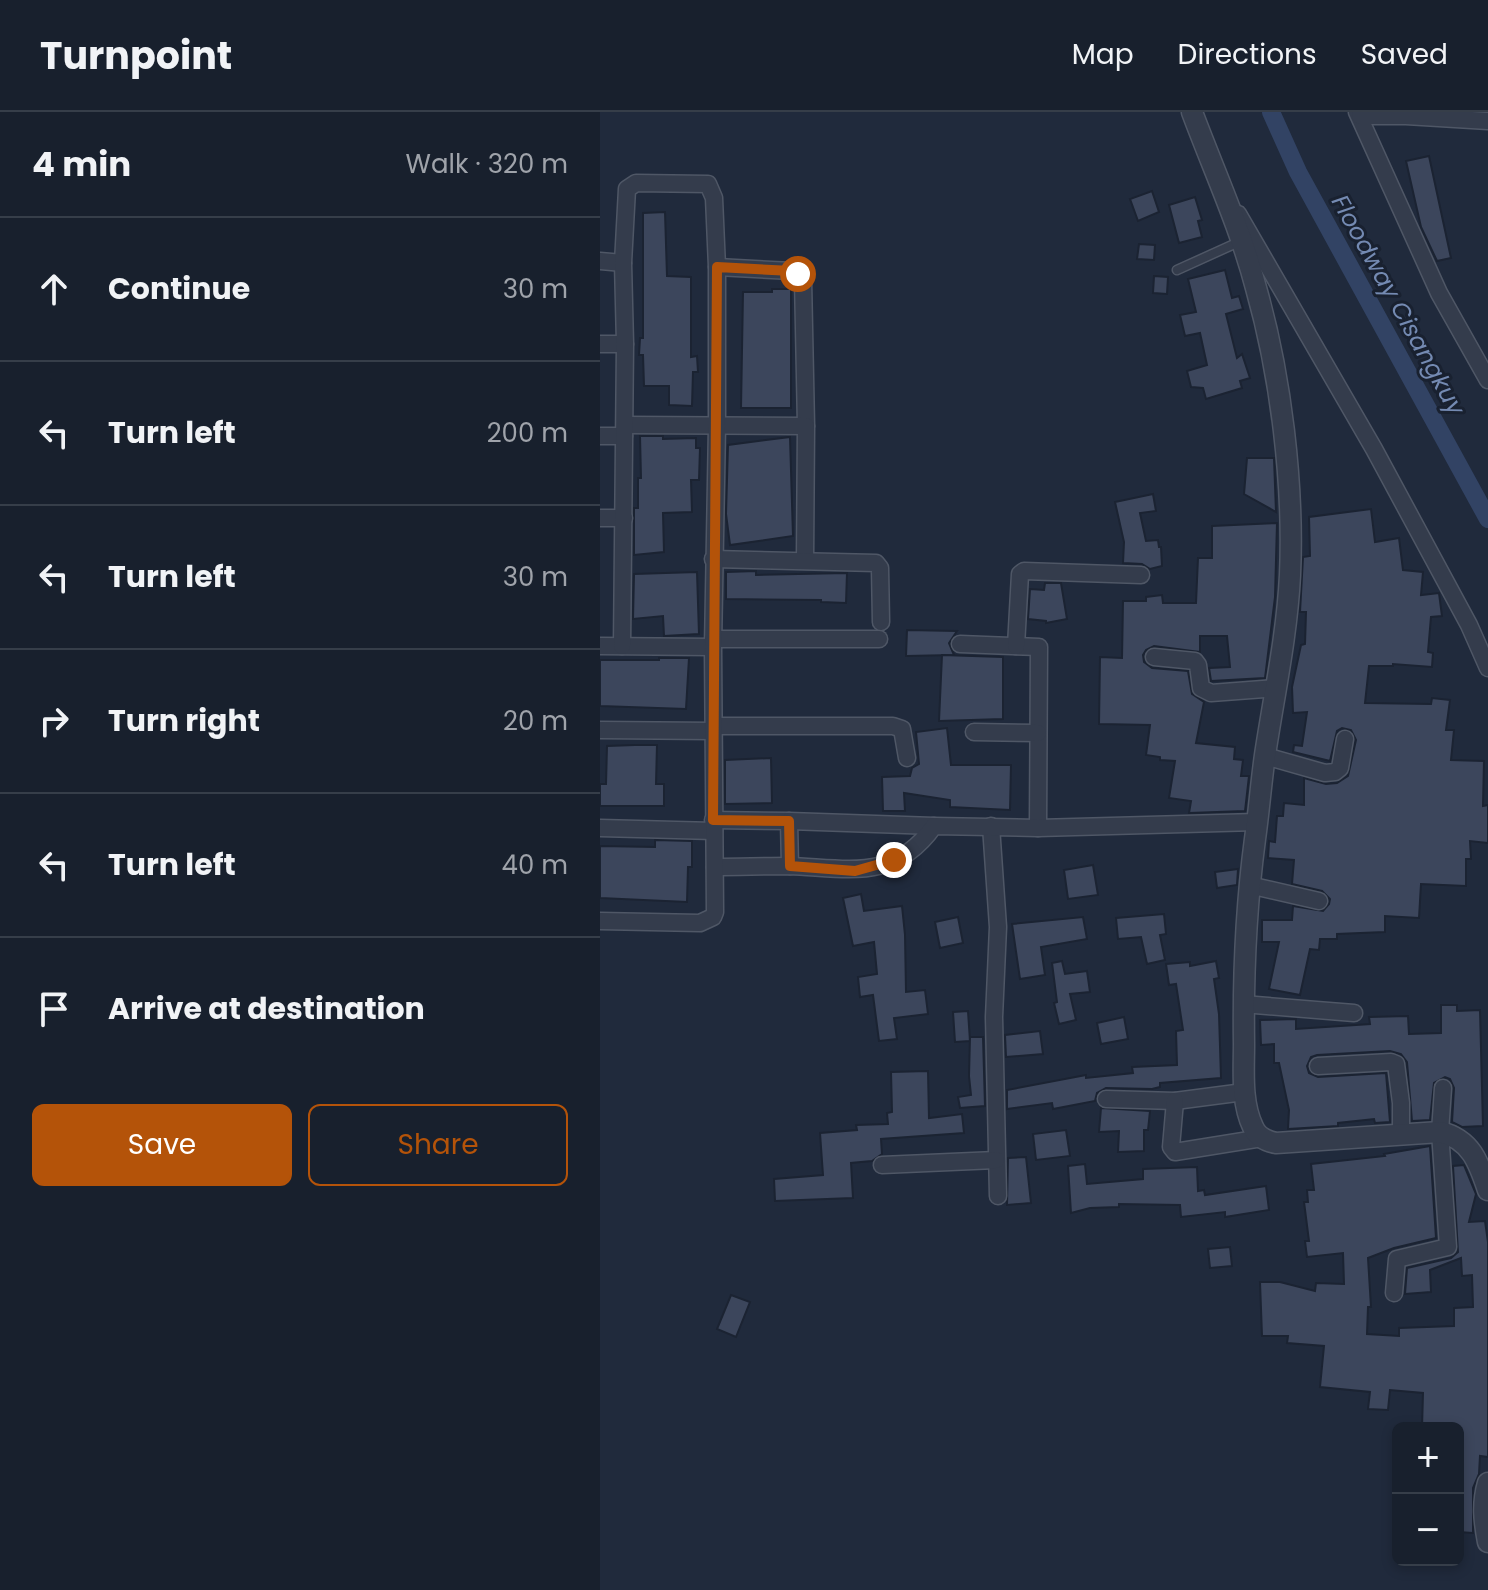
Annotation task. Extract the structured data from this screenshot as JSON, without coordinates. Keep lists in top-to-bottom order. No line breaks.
{"water":["Floodway Cisangkuy"],"page":{"header":"Turnpoint","nav":["Map","Directions","Saved"],"heading":["4 min","Walk · 320 m"],"list":[["Continue","30 m"],["Turn left","200 m"],["Turn left","30 m"],["Turn right","20 m"],["Turn left","40 m"],"Arrive at destination"],"buttons":["Save","Share"],"map_buttons":["+","−"]}}
